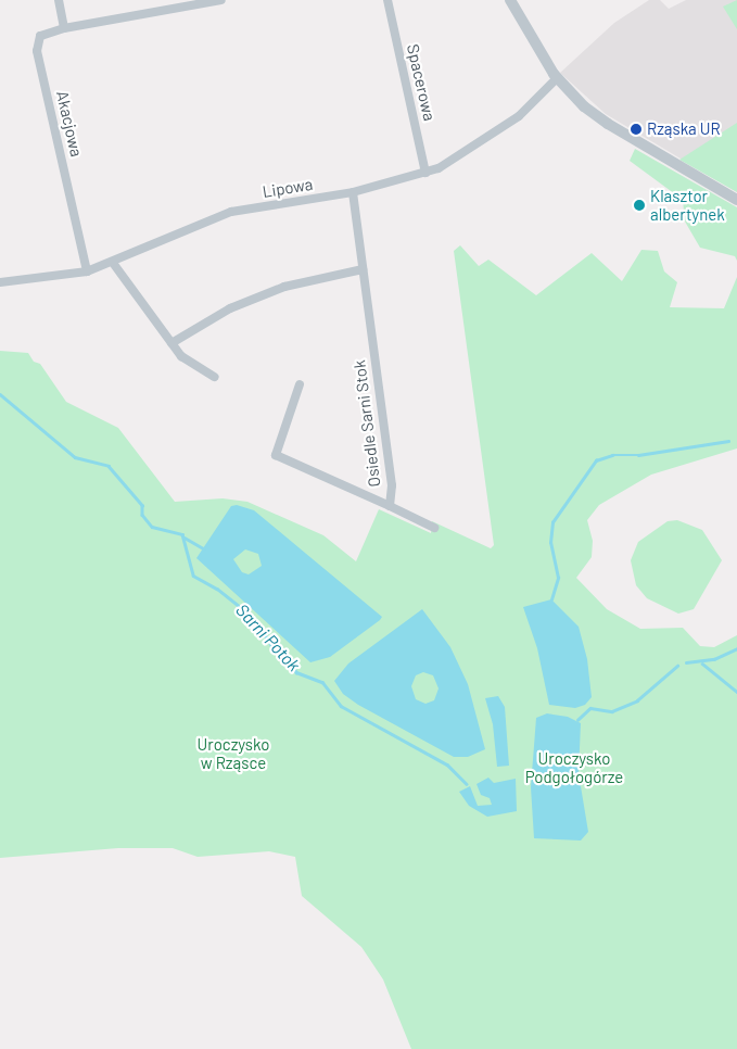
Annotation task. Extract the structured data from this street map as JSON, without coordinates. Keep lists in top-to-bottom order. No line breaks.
{"streets":{"street":["Spacerowa","Akacjowa","Lipowa","Osiedle Sarni Stok"]},"crossings":[["Spacerowa","Lipowa"],["Akacjowa","Lipowa"],["Lipowa","Osiedle Sarni Stok"]],"water":["Sarni Potok"],"parks":["Uroczysko w Rząsce","Uroczysko Podgołogórze"],"places":["Rząska UR","Klasztor albertynek"]}
